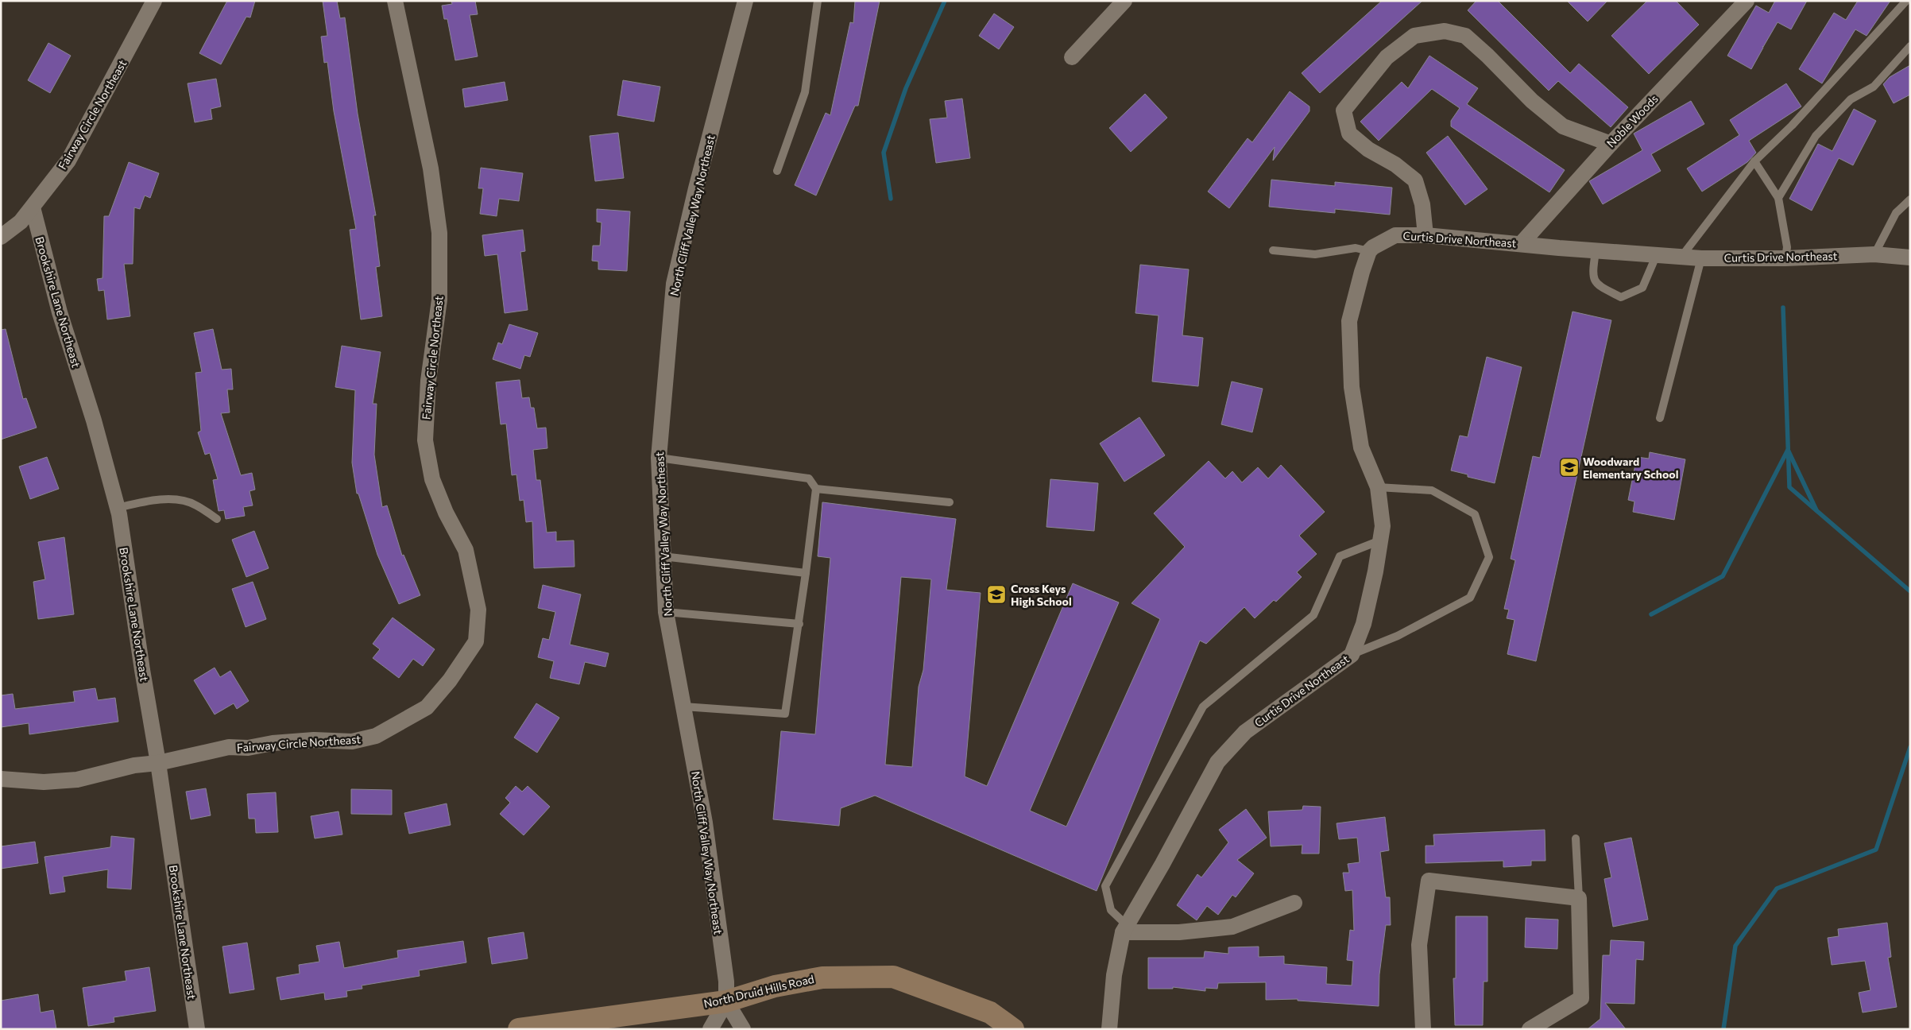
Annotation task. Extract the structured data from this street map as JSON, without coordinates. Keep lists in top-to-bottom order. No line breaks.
{"streets":{"main road":["North Druid Hills Road"],"street":["Fairway Circle Northeast","Noble Woods","North Cliff Valley Way Northeast","Curtis Drive Northeast","Brookshire Lane Northeast"]},"crossings":[["Fairway Circle Northeast","Brookshire Lane Northeast"],["Noble Woods","Curtis Drive Northeast"],["North Cliff Valley Way Northeast","North Druid Hills Road"]],"places":{"school or university":["Woodward Elementary School","Cross Keys High School"]}}
